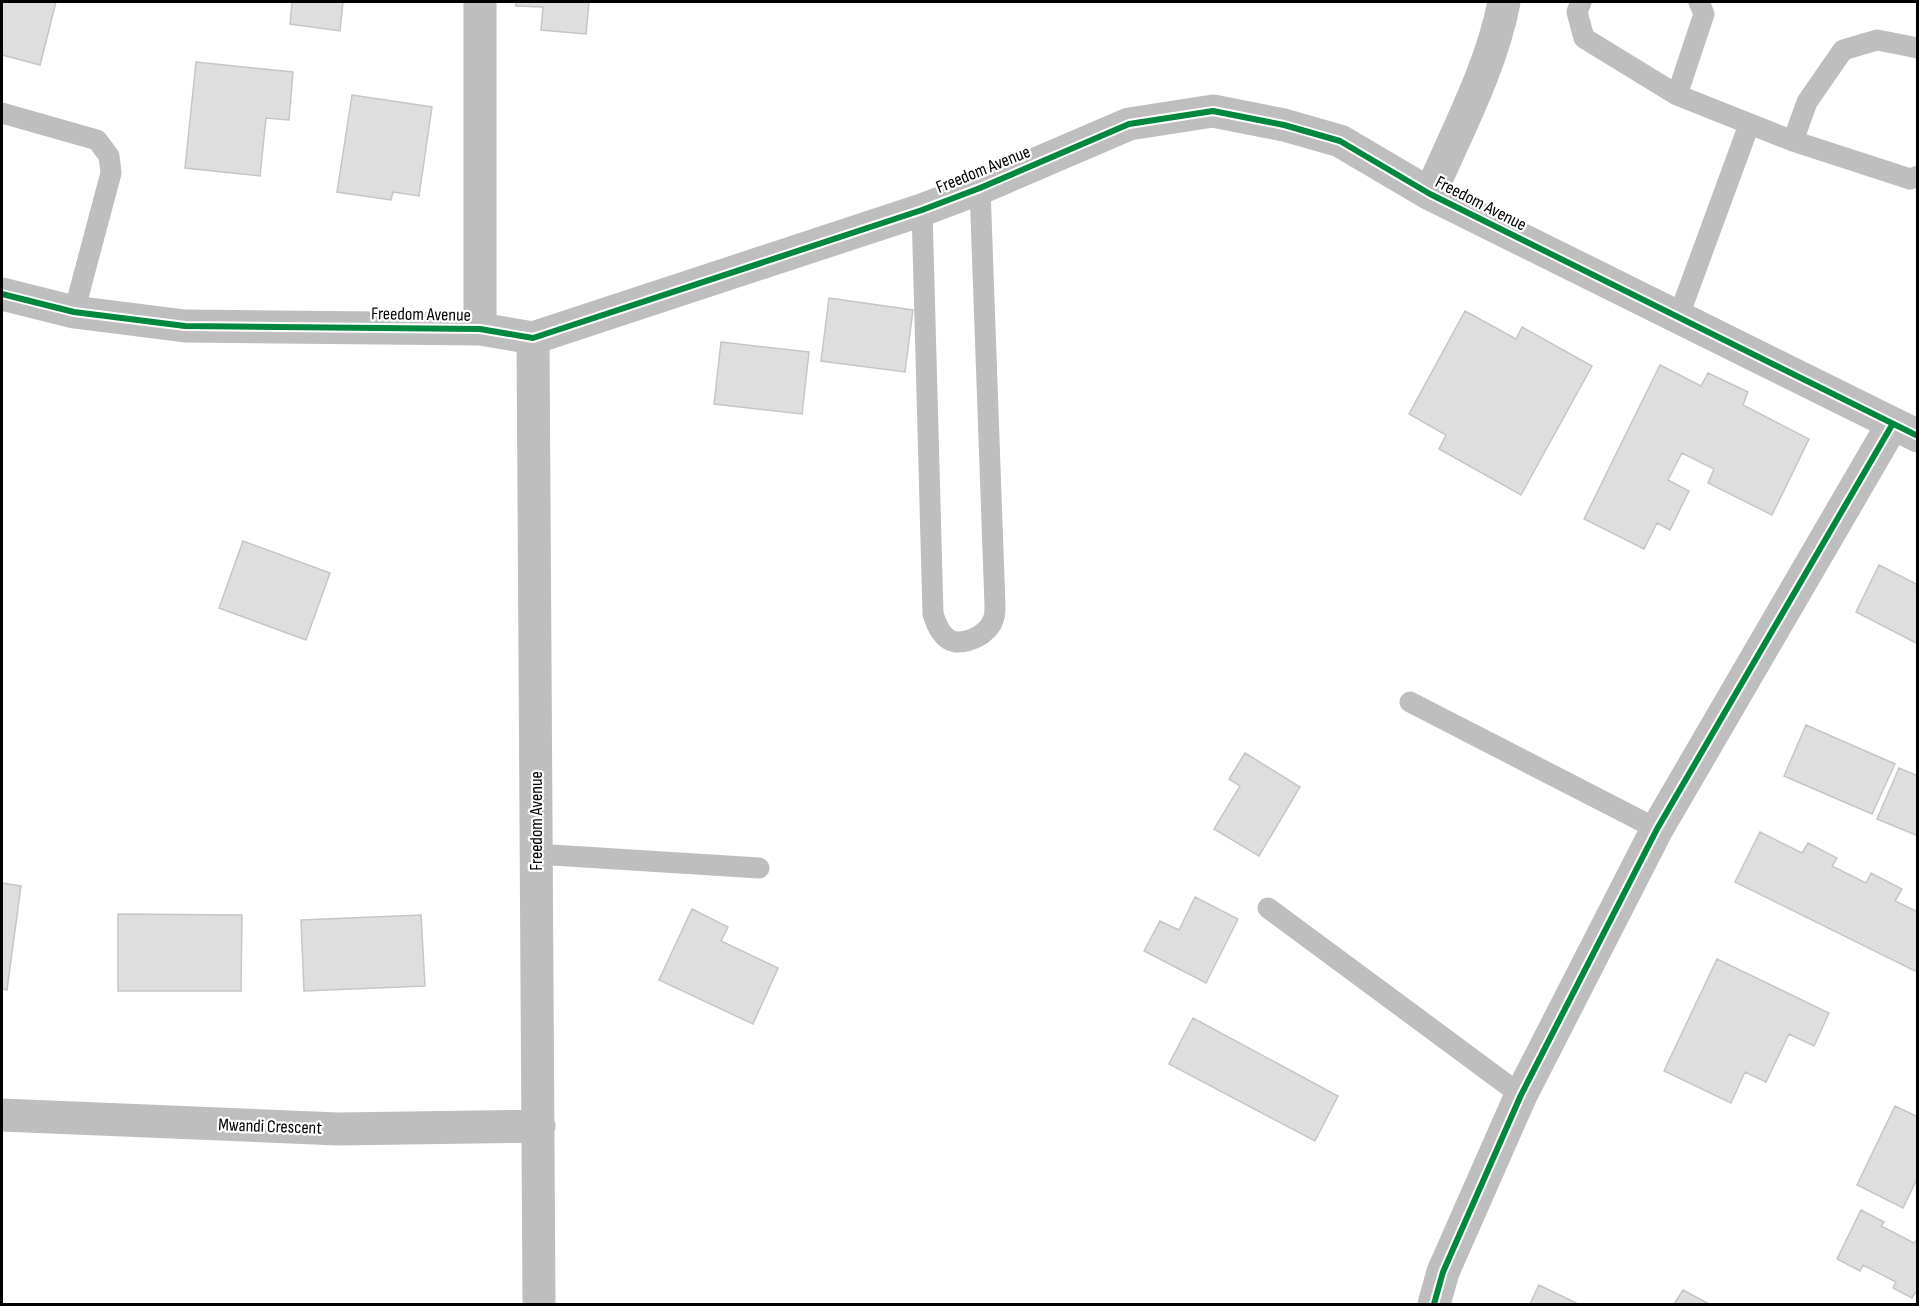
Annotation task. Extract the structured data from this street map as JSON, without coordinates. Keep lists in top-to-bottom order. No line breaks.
{"streets":{"street":["Freedom Avenue","Mwandi Crescent"]},"crossings":[["Freedom Avenue","Mwandi Crescent"]]}
